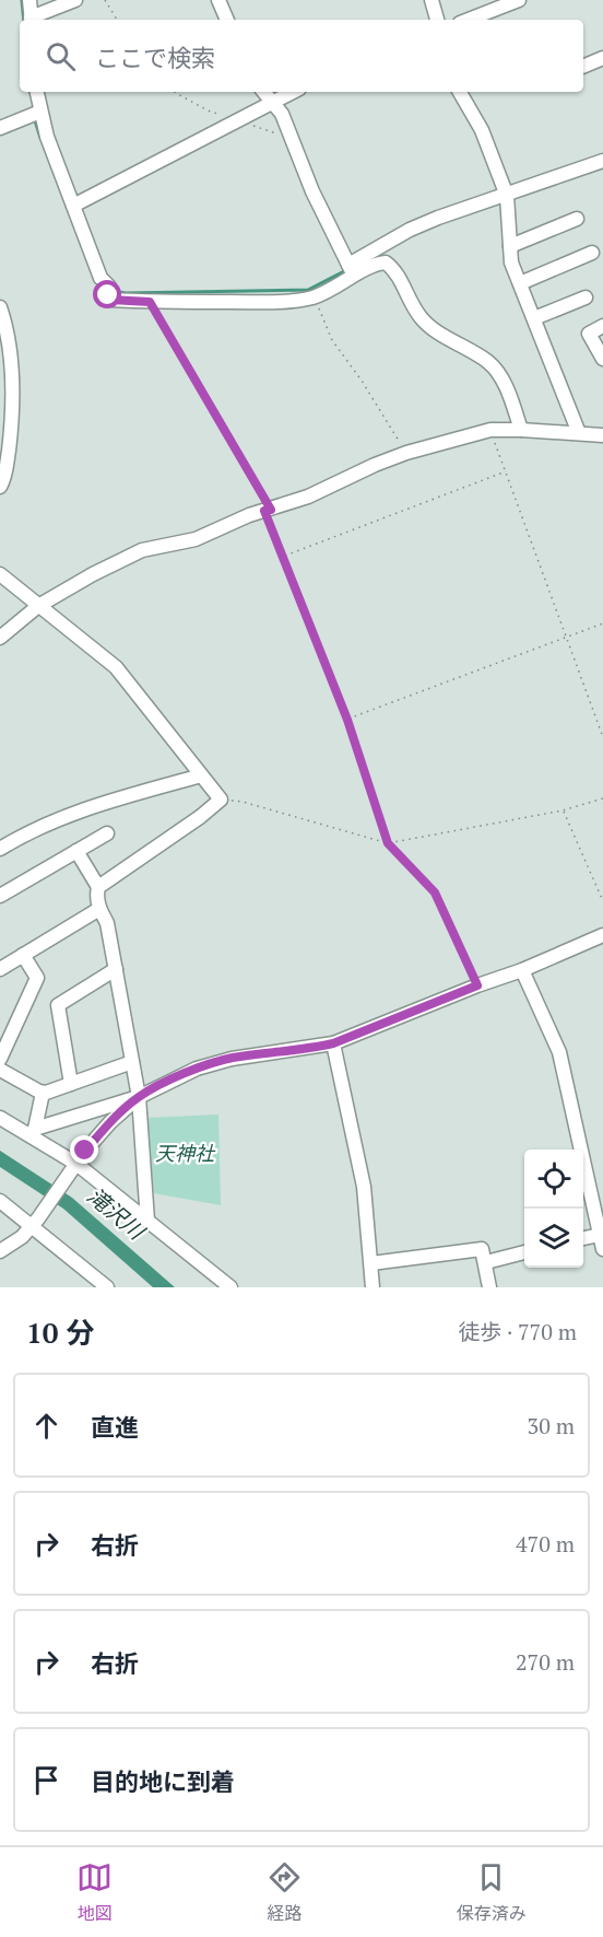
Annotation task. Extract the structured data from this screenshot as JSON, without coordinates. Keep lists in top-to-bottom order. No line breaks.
{"water":["滝沢川"],"parks":["天神社"],"page":{"search":"ここで検索","heading":["10 分","徒歩 · 770 m"],"list":[["直進","30 m"],["右折","470 m"],["右折","270 m"],"目的地に到着"],"nav":["地図","経路","保存済み"]}}
